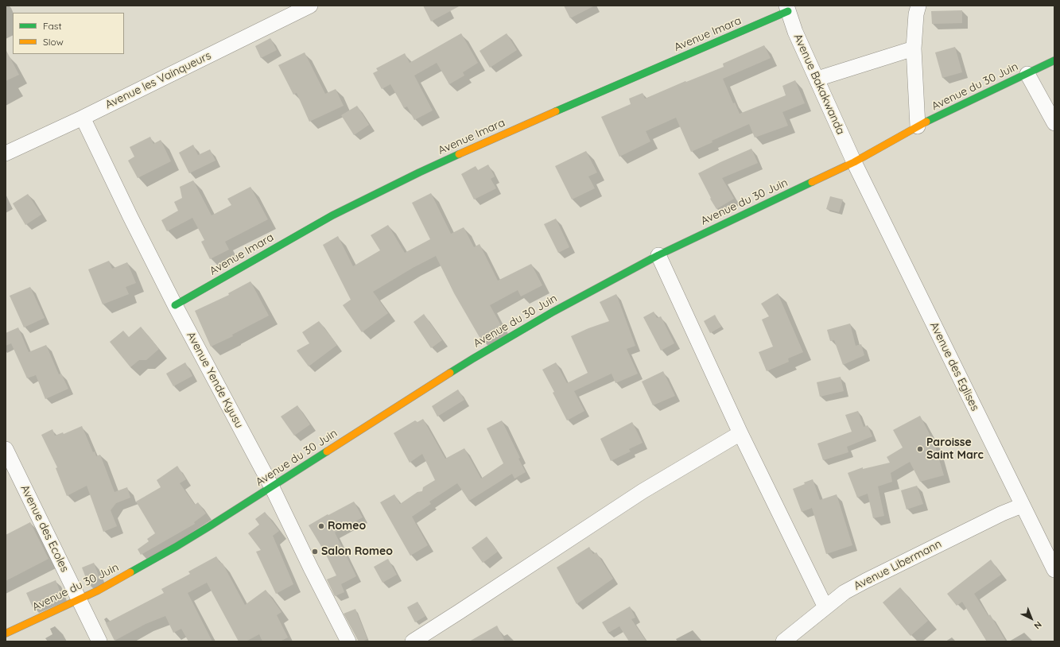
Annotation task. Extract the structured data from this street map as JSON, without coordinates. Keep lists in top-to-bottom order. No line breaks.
{"streets":{"street":["Avenue Imara","Avenue les Vainqueurs","Avenue Bakakwanda","Avenue du 30 Juin","Avenue des Eglises","Avenue Yende Kyusu","Avenue des Ecoles","Avenue Libermann"]},"crossings":[["Avenue Imara","Avenue Bakakwanda"],["Avenue Imara","Avenue Yende Kyusu"],["Avenue les Vainqueurs","Avenue Yende Kyusu"],["Avenue Bakakwanda","Avenue du 30 Juin"],["Avenue Bakakwanda","Avenue des Eglises"],["Avenue du 30 Juin","Avenue des Eglises"],["Avenue du 30 Juin","Avenue Yende Kyusu"],["Avenue du 30 Juin","Avenue des Ecoles"],["Avenue des Eglises","Avenue Libermann"]],"places":["Paroisse Saint Marc","Romeo","Salon Romeo"],"legend":["Fast","Slow"],"north":"bottom right"}
